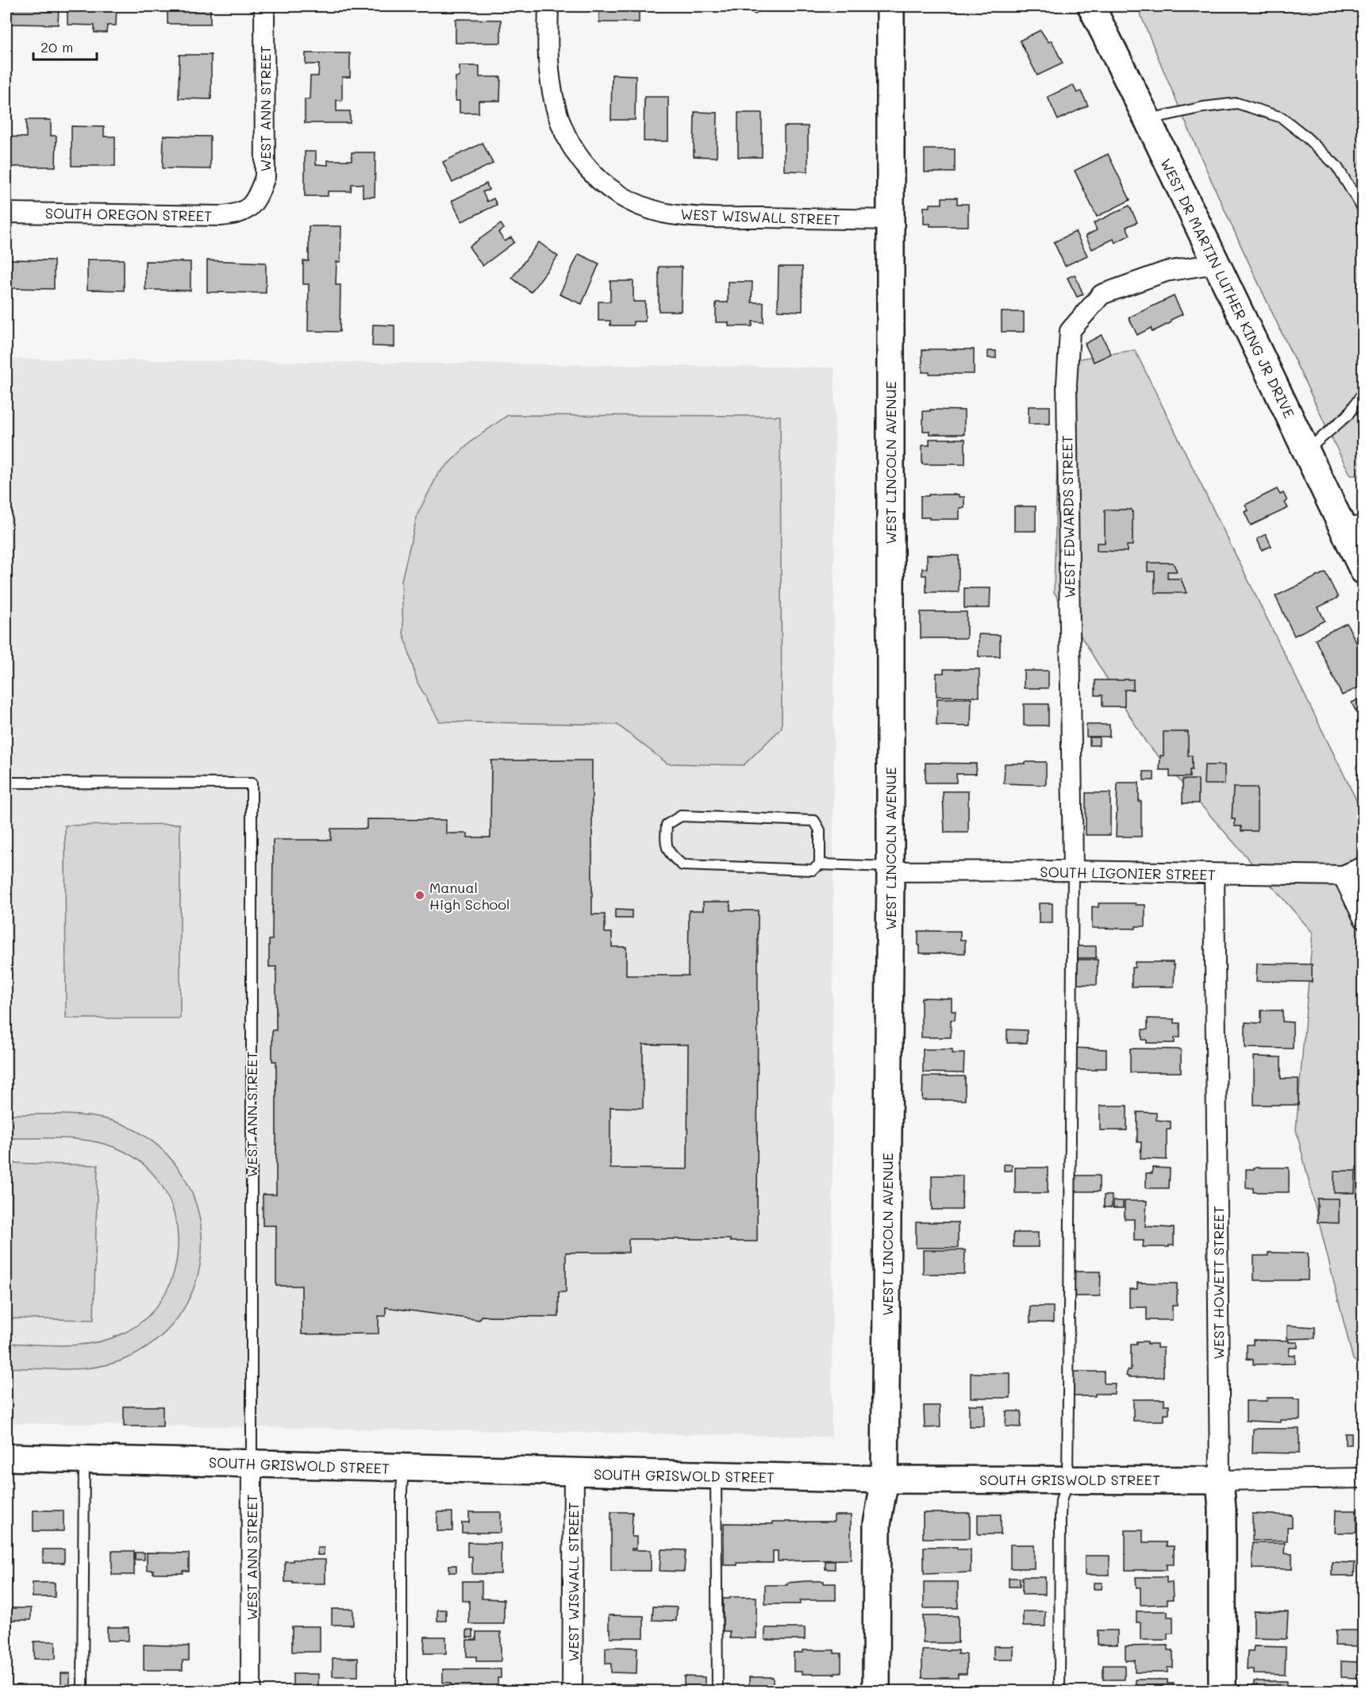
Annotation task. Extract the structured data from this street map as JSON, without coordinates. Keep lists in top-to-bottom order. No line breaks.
{"streets":{"main road":["WEST DR MARTIN LUTHER KING JR DRIVE","WEST LINCOLN AVENUE","WEST HOWETT STREET","SOUTH GRISWOLD STREET"],"street":["WEST ANN STREET","SOUTH OREGON STREET","WEST WISWALL STREET","WEST EDWARDS STREET","SOUTH LIGONIER STREET"]},"crossings":[["WEST ANN STREET","SOUTH OREGON STREET"],["WEST ANN STREET","SOUTH GRISWOLD STREET"],["WEST WISWALL STREET","WEST LINCOLN AVENUE"],["WEST WISWALL STREET","SOUTH GRISWOLD STREET"],["WEST DR MARTIN LUTHER KING JR DRIVE","WEST EDWARDS STREET"],["WEST LINCOLN AVENUE","SOUTH LIGONIER STREET"],["WEST LINCOLN AVENUE","SOUTH GRISWOLD STREET"],["WEST EDWARDS STREET","SOUTH LIGONIER STREET"],["SOUTH LIGONIER STREET","WEST HOWETT STREET"],["WEST HOWETT STREET","SOUTH GRISWOLD STREET"]],"places":["Manual High School"],"scale_bar":"20 m"}
